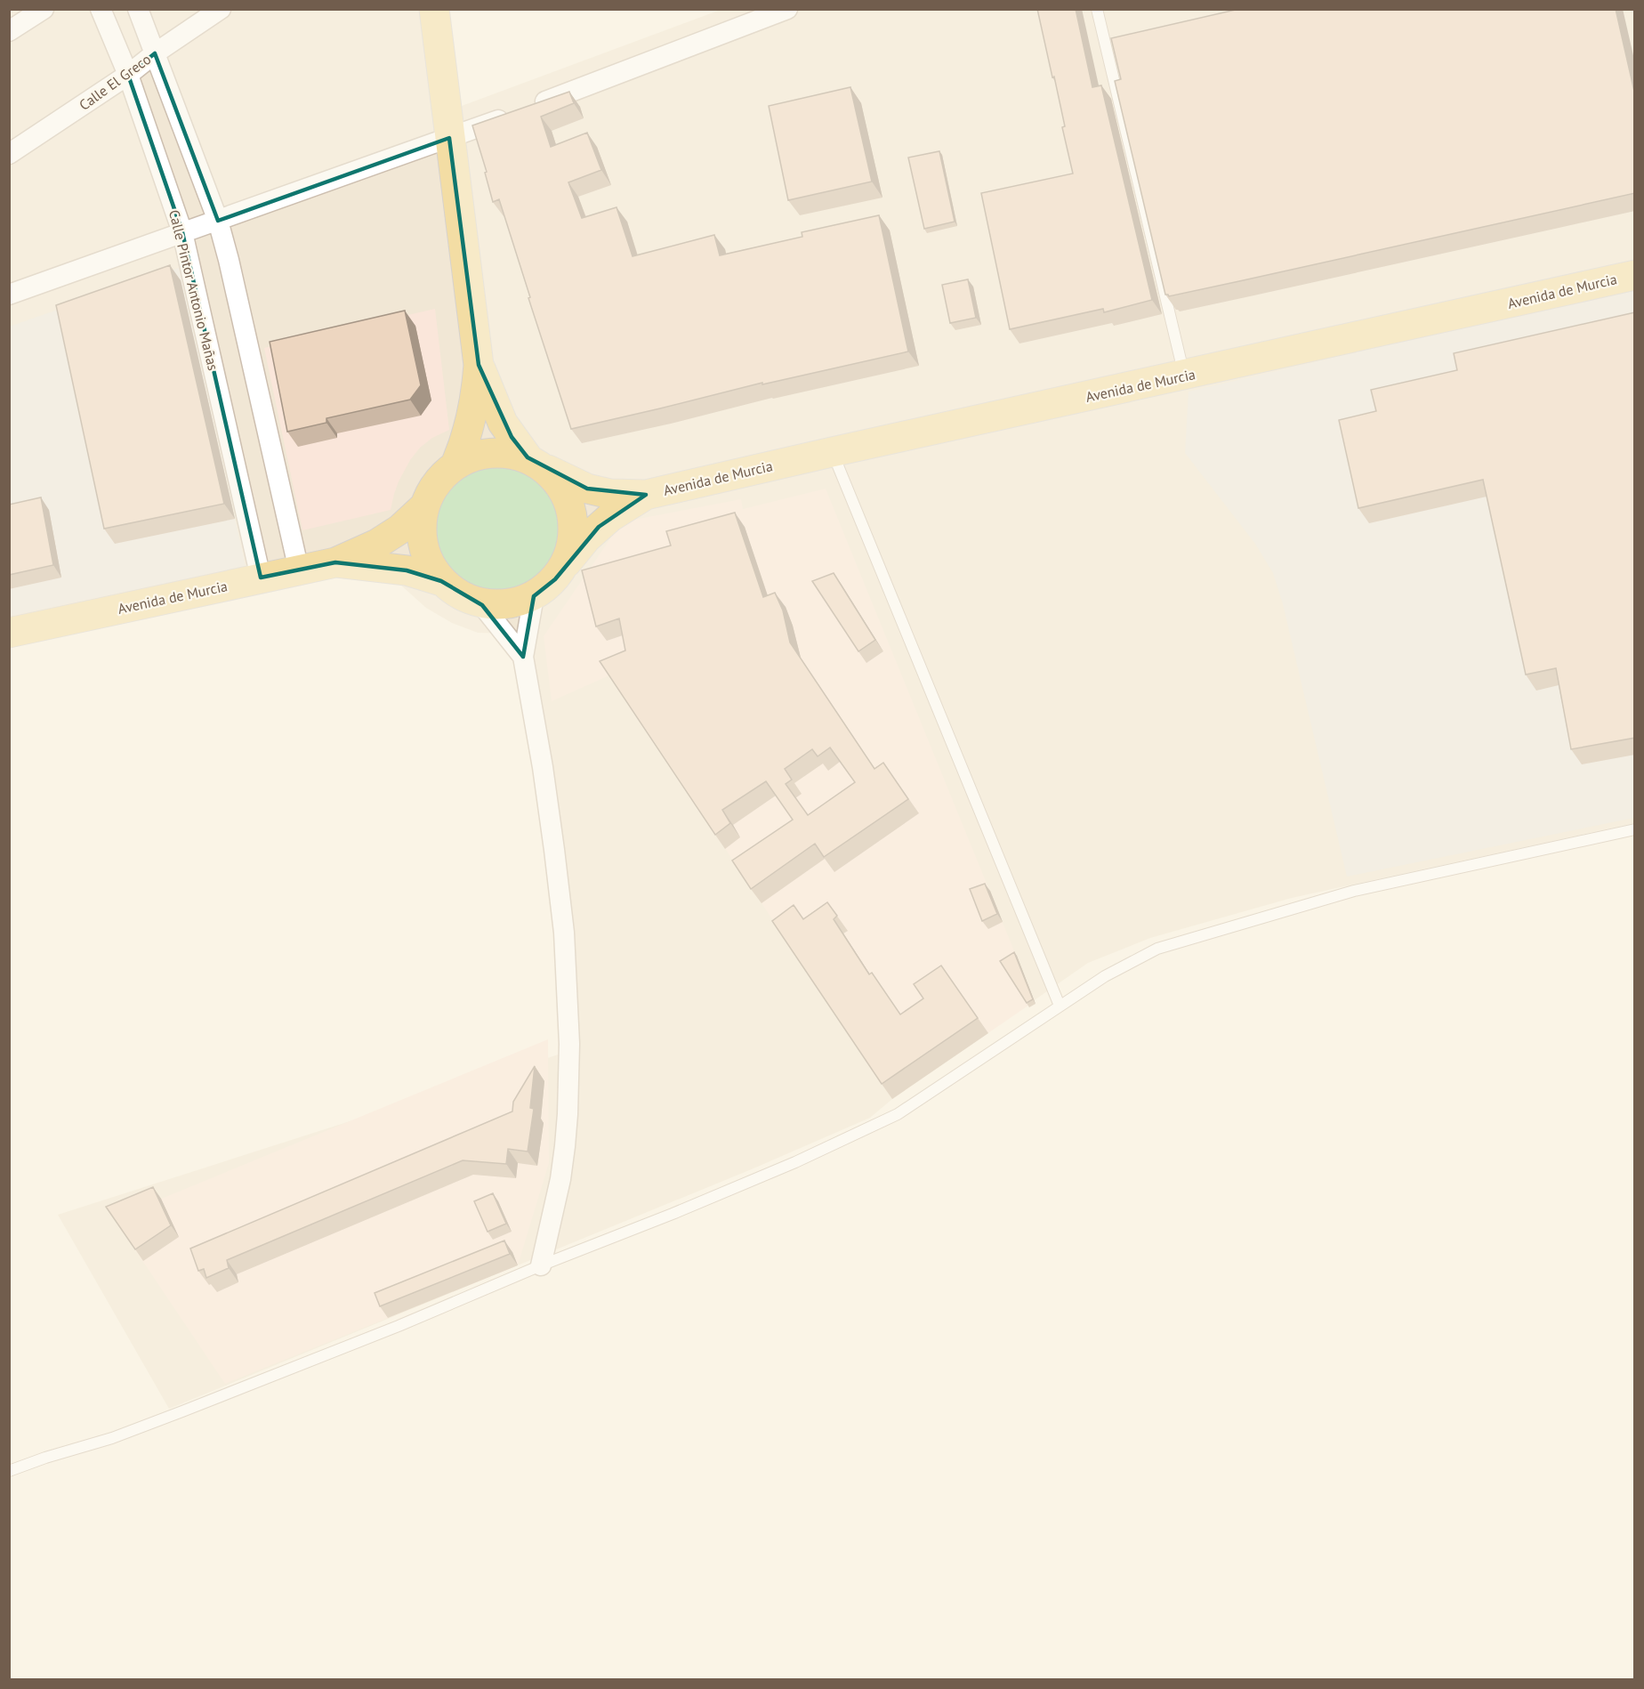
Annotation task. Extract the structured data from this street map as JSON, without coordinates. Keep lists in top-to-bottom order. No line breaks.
{"streets":{"main road":["Avenida de Murcia"],"street":["Calle El Greco","Calle Pintor Antonio Mañas"]},"crossings":[["Calle El Greco","Calle Pintor Antonio Mañas"],["Calle Pintor Antonio Mañas","Avenida de Murcia"]]}
